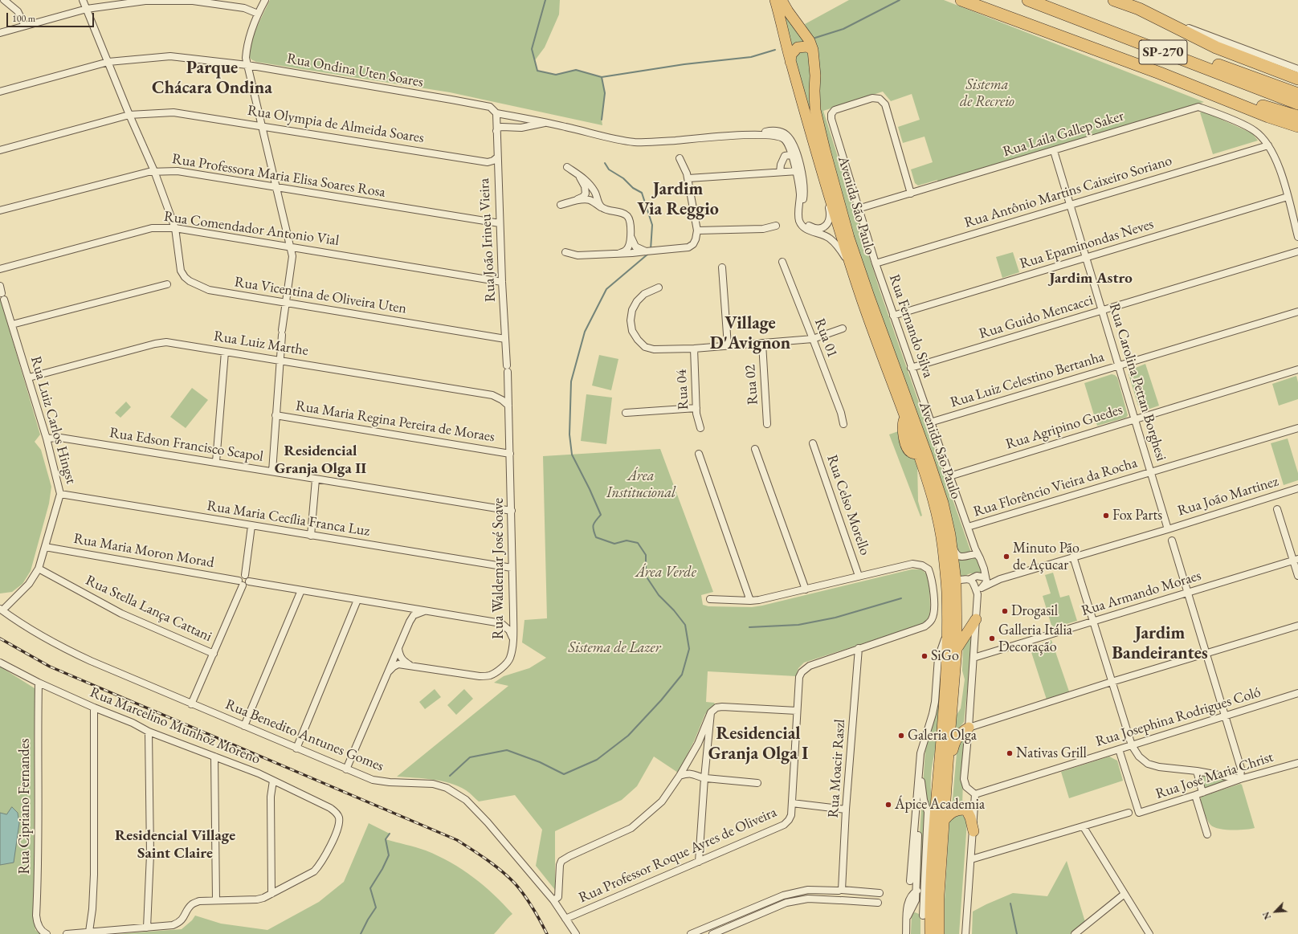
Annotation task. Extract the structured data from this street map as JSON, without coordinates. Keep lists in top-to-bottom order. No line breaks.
{"streets":{"highway":["SP-270"],"main road":["Avenida São Paulo"],"street":["Rua Ondina Uten Soares","Rua Olympia de Almeida Soares","Rua Laila Gallep Saker","Rua Professora Maria Elisa Soares Rosa","Rua Antônio Martins Caixeiro Soriano","Rua Comendador Antonio Vial","Rua João Irineu Vieira","Rua Epaminondas Neves","Rua Vicentina de Oliveira Uten","Rua Guido Mencacci","Rua Fernando Silva","Rua 01","Rua Luiz Marthe","Rua Luiz Celestino Bertanha","Rua Carolina Pettan Borghesi","Rua 02","Rua 04","Rua Luiz Carlos Hingst","Rua Maria Regina Pereira de Moraes","Rua Agripino Guedes","Rua Edson Francisco Scapol","Rua Florêncio Vieira da Rocha","Rua João Martinez","Rua Celso Morello","Rua Maria Cecília Franca Luz","Rua Maria Moron Morad","Rua Waldemar José Soave","Rua Armando Moraes","Rua Stella Lança Cattani","Rua Josephina Rodrigues Coló","Rua Marcelino Munhoz Moreno","Rua Benedito Antunes Gomes","Rua Moacir Raszl","Rua José Maria Christ","Rua Cipriano Fernandes","Rua Professor Roque Ayres de Oliveira"]},"crossings":[["Rua Ondina Uten Soares","Rua João Irineu Vieira"],["Rua Ondina Uten Soares","Rua Vicentina de Oliveira Uten"],["Rua Olympia de Almeida Soares","Rua João Irineu Vieira"],["Rua Olympia de Almeida Soares","Rua Vicentina de Oliveira Uten"],["Rua Laila Gallep Saker","Rua Antônio Martins Caixeiro Soriano"],["Rua Laila Gallep Saker","Rua Epaminondas Neves"],["Rua Laila Gallep Saker","Rua Fernando Silva"],["Rua Laila Gallep Saker","Rua Carolina Pettan Borghesi"],["Rua Professora Maria Elisa Soares Rosa","Rua João Irineu Vieira"],["Rua Professora Maria Elisa Soares Rosa","Rua Vicentina de Oliveira Uten"],["Rua Antônio Martins Caixeiro Soriano","Rua Fernando Silva"],["Rua Antônio Martins Caixeiro Soriano","Rua Carolina Pettan Borghesi"],["Rua Comendador Antonio Vial","Rua João Irineu Vieira"],["Rua Comendador Antonio Vial","Rua Vicentina de Oliveira Uten"],["Rua João Irineu Vieira","Rua Vicentina de Oliveira Uten"],["Rua João Irineu Vieira","Rua Waldemar José Soave"],["Rua Epaminondas Neves","Rua Fernando Silva"],["Rua Epaminondas Neves","Rua Carolina Pettan Borghesi"],["Rua Guido Mencacci","Rua Fernando Silva"],["Rua Guido Mencacci","Rua Carolina Pettan Borghesi"],["Rua Fernando Silva","Rua Luiz Celestino Bertanha"],["Rua Fernando Silva","Rua Agripino Guedes"],["Rua Fernando Silva","Rua Florêncio Vieira da Rocha"],["Rua Fernando Silva","Rua João Martinez"],["Rua Luiz Marthe","Rua Luiz Carlos Hingst"],["Rua Luiz Celestino Bertanha","Rua Carolina Pettan Borghesi"],["Rua Carolina Pettan Borghesi","Rua Agripino Guedes"],["Rua Carolina Pettan Borghesi","Rua Florêncio Vieira da Rocha"],["Rua Carolina Pettan Borghesi","Rua João Martinez"],["Rua Luiz Carlos Hingst","Rua Edson Francisco Scapol"],["Rua Luiz Carlos Hingst","Rua Maria Cecília Franca Luz"],["Rua Luiz Carlos Hingst","Rua Maria Moron Morad"],["Rua Luiz Carlos Hingst","Rua Stella Lança Cattani"],["Rua Luiz Carlos Hingst","Rua Benedito Antunes Gomes"],["Rua Maria Regina Pereira de Moraes","Rua Waldemar José Soave"],["Rua Edson Francisco Scapol","Rua Waldemar José Soave"],["Rua Celso Morello","Rua Professor Roque Ayres de Oliveira"],["Rua Maria Cecília Franca Luz","Rua Waldemar José Soave"],["Rua Josephina Rodrigues Coló","Rua José Maria Christ"],["Rua Marcelino Munhoz Moreno","Rua Cipriano Fernandes"],["Rua Benedito Antunes Gomes","Rua Professor Roque Ayres de Oliveira"],["Rua Moacir Raszl","Rua Professor Roque Ayres de Oliveira"]],"districts":["Parque Chácara Ondina","Jardim Via Reggio","Jardim Astro","Village D'Avignon","Residencial Granja Olga II","Jardim Bandeirantes","Residencial Granja Olga I","Residencial Village Saint Claire"],"parks":["Sistema de Recreio","Área Institucional","Área Verde","Sistema de Lazer"],"places":["Fox Parts","Minuto Pão de Açucar","Drogasil","Galleria Itália Decoração","SiGo","Galeria Olga","Nativas Grill","Ápice Academia"],"scale_bar":"100 m","north":"bottom left"}
